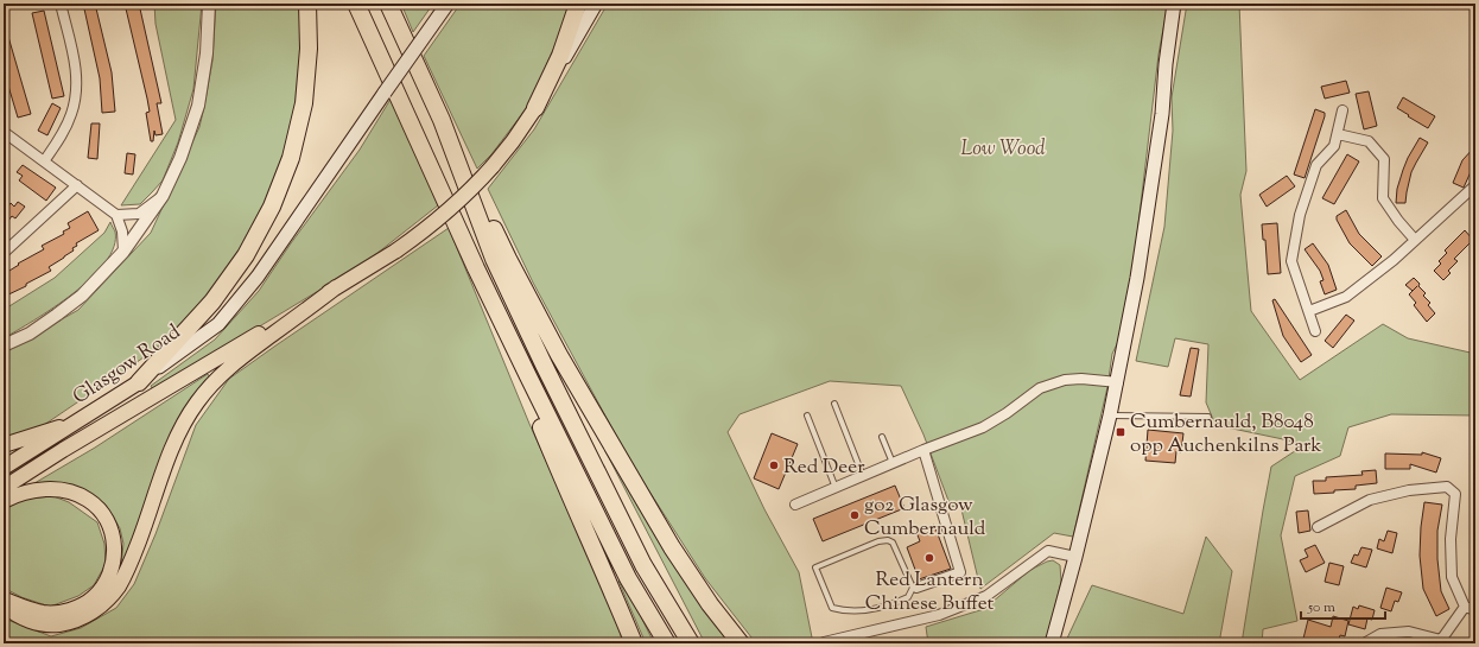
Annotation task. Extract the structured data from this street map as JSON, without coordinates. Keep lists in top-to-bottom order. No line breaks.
{"streets":{"main road":["Glasgow Road"]},"parks":["Low Wood"],"places":{"transit":["Cumbernauld, B8048 opp Auchenkilns Park"],"other":["Red Deer","go2 Glasgow Cumbernauld","Red Lantern Chinese Buffet"]},"scale_bar":"50 m"}
